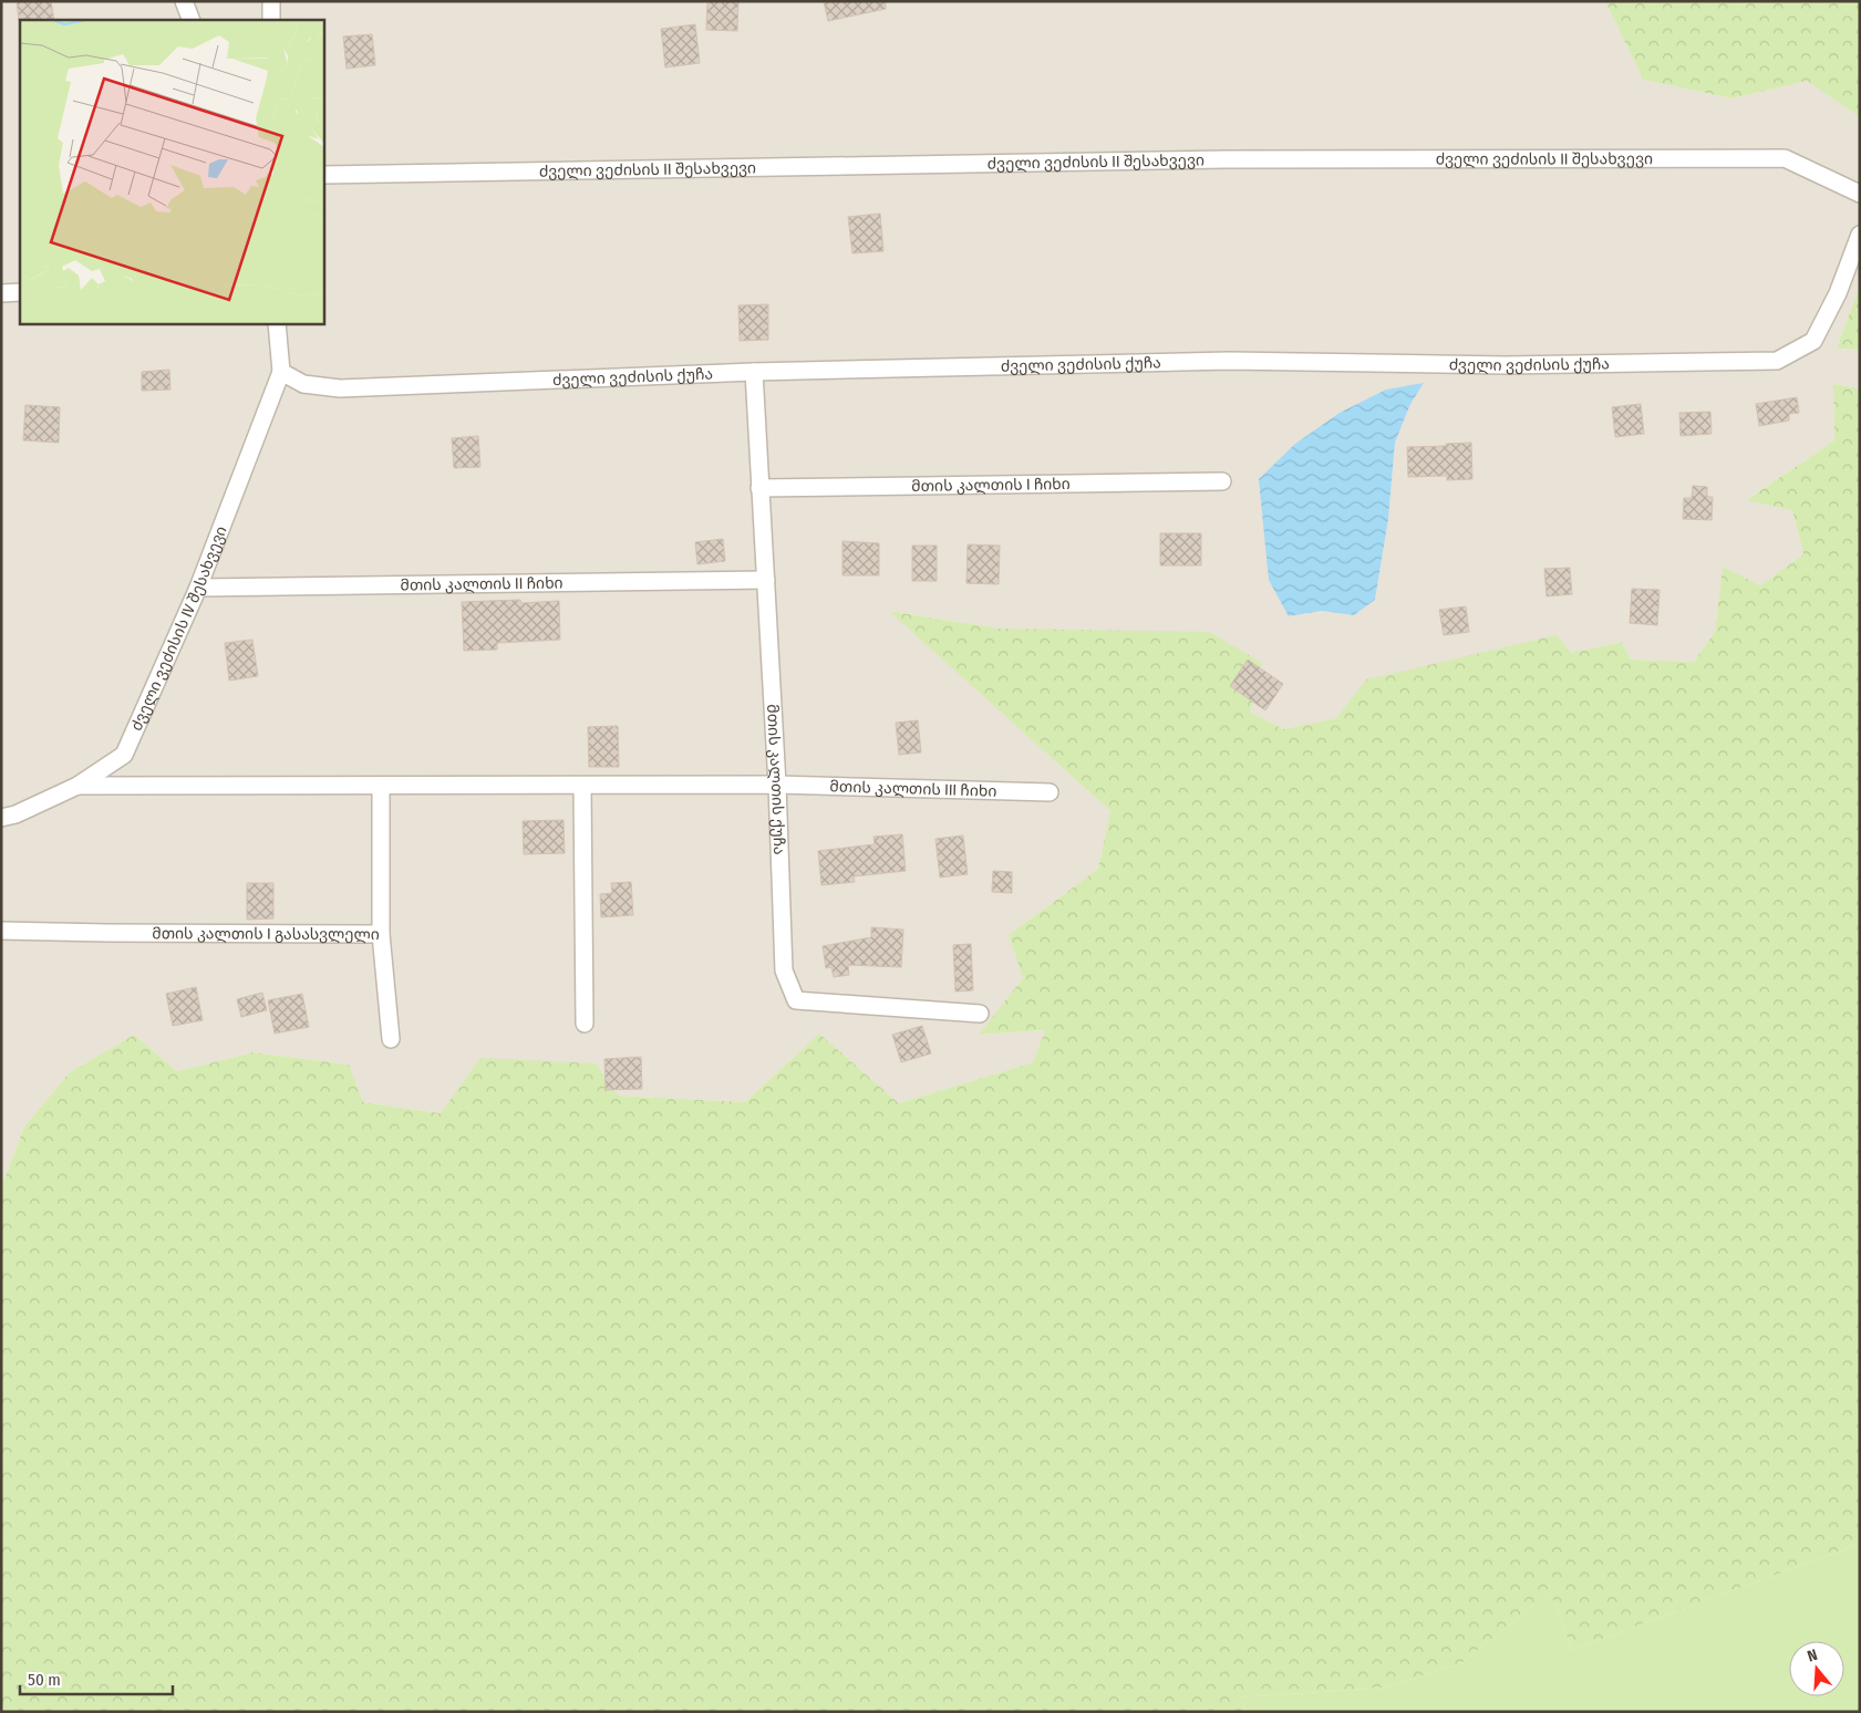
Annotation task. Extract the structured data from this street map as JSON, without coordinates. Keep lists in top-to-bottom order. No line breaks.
{"streets":{"street":["ძველი ვეძისის II შესახვევი","ძველი ვეძისის ქუჩა","მთის კალთის I ჩიხი","მთის კალთის II ჩიხი","ძველი ვეძისის IV შესახვევი","მთის კალთის ქუჩა","მთის კალთის III ჩიხი","მთის კალთის I გასასვლელი"]},"crossings":[["ძველი ვეძისის ქუჩა","ძველი ვეძისის IV შესახვევი"],["ძველი ვეძისის ქუჩა","მთის კალთის ქუჩა"],["მთის კალთის I ჩიხი","მთის კალთის ქუჩა"],["მთის კალთის II ჩიხი","ძველი ვეძისის IV შესახვევი"],["მთის კალთის II ჩიხი","მთის კალთის ქუჩა"],["მთის კალთის ქუჩა","მთის კალთის III ჩიხი"]],"scale_bar":"50 m","north":"top"}
